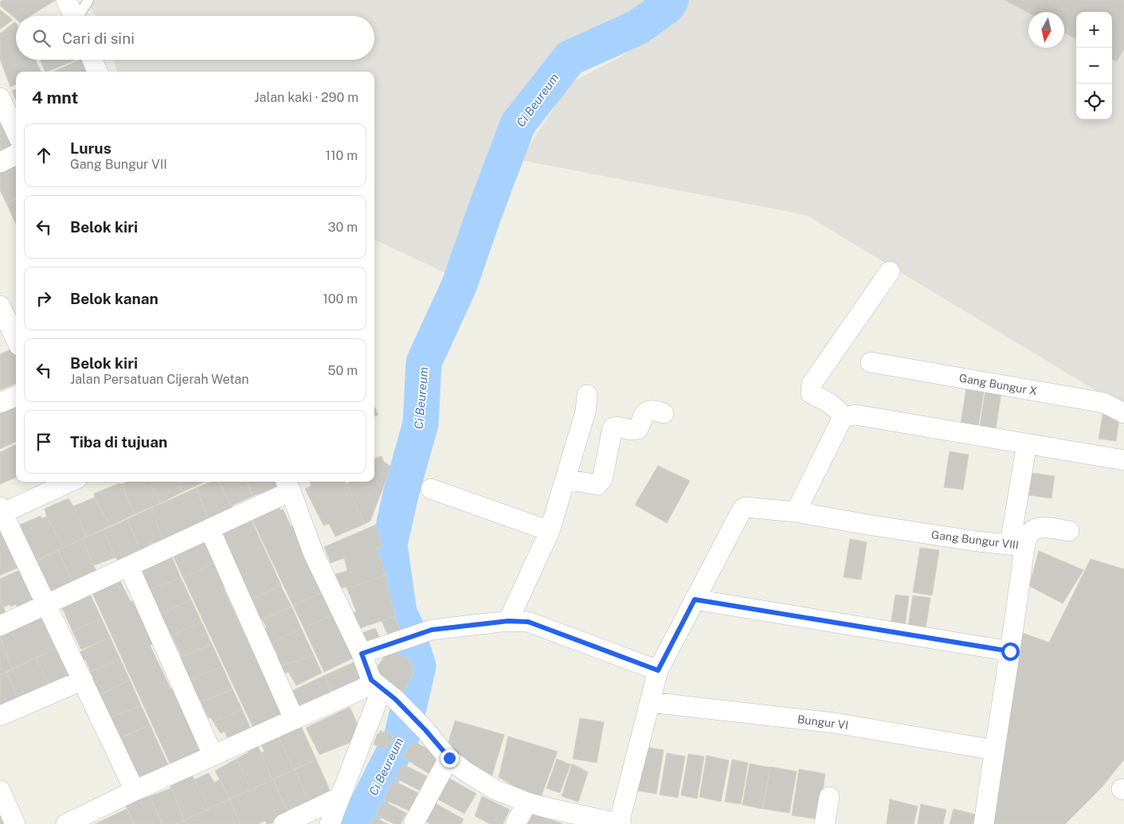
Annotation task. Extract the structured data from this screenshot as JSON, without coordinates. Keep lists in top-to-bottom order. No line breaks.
{"streets":{"street":["Gang Bungur X","Gang Bungur VIII","Bungur VI"]},"crossings":[["Gang Bungur VIII","Bungur VI"]],"water":["Ci Beureum"],"north":"bottom","page":{"map_buttons":["+","−"],"search":"Cari di sini","heading":["4 mnt","Jalan kaki · 290 m"],"list":[["Lurus","Gang Bungur VII","110 m"],["Belok kiri","30 m"],["Belok kanan","100 m"],["Belok kiri","Jalan Persatuan Cijerah Wetan","50 m"],"Tiba di tujuan"]}}
